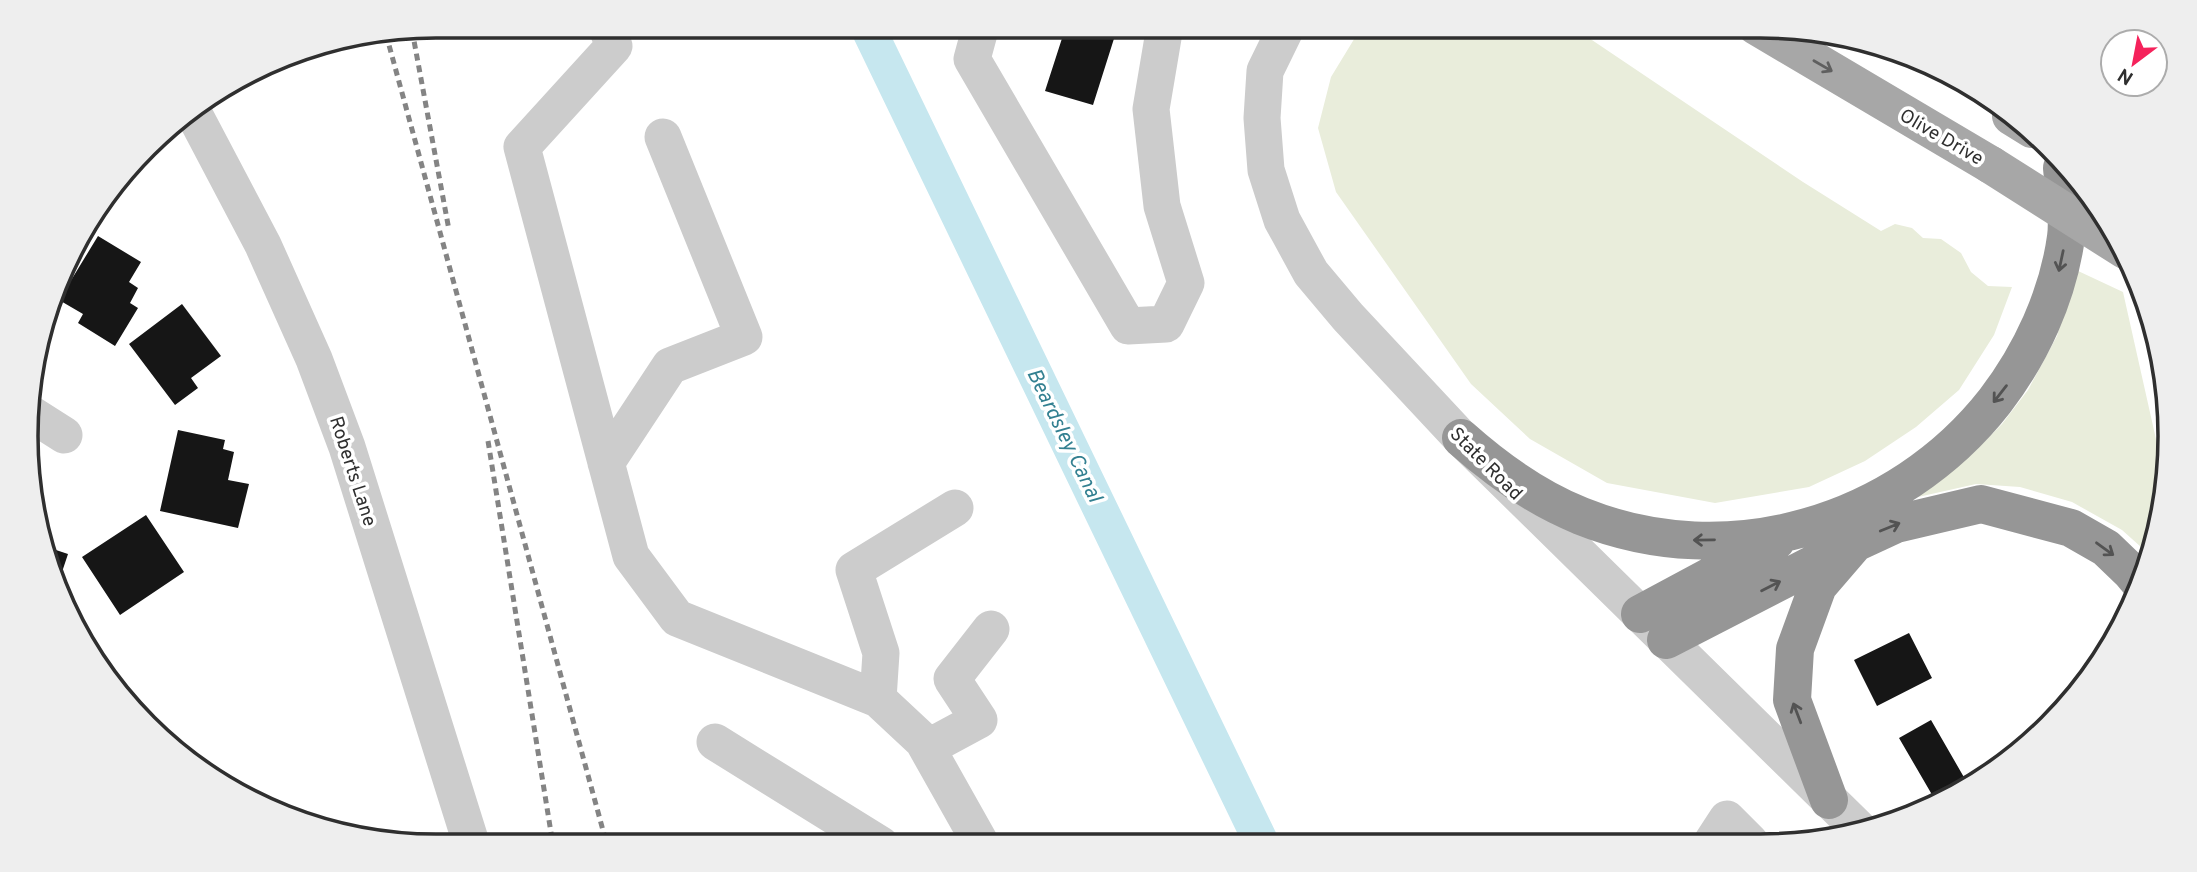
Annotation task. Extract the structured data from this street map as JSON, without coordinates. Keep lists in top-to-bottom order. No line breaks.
{"streets":{"main road":["Olive Drive"],"street":["State Road","Roberts Lane"]},"one_way":["Olive Drive"],"water":["Beardsley Canal"],"north":"bottom left"}
